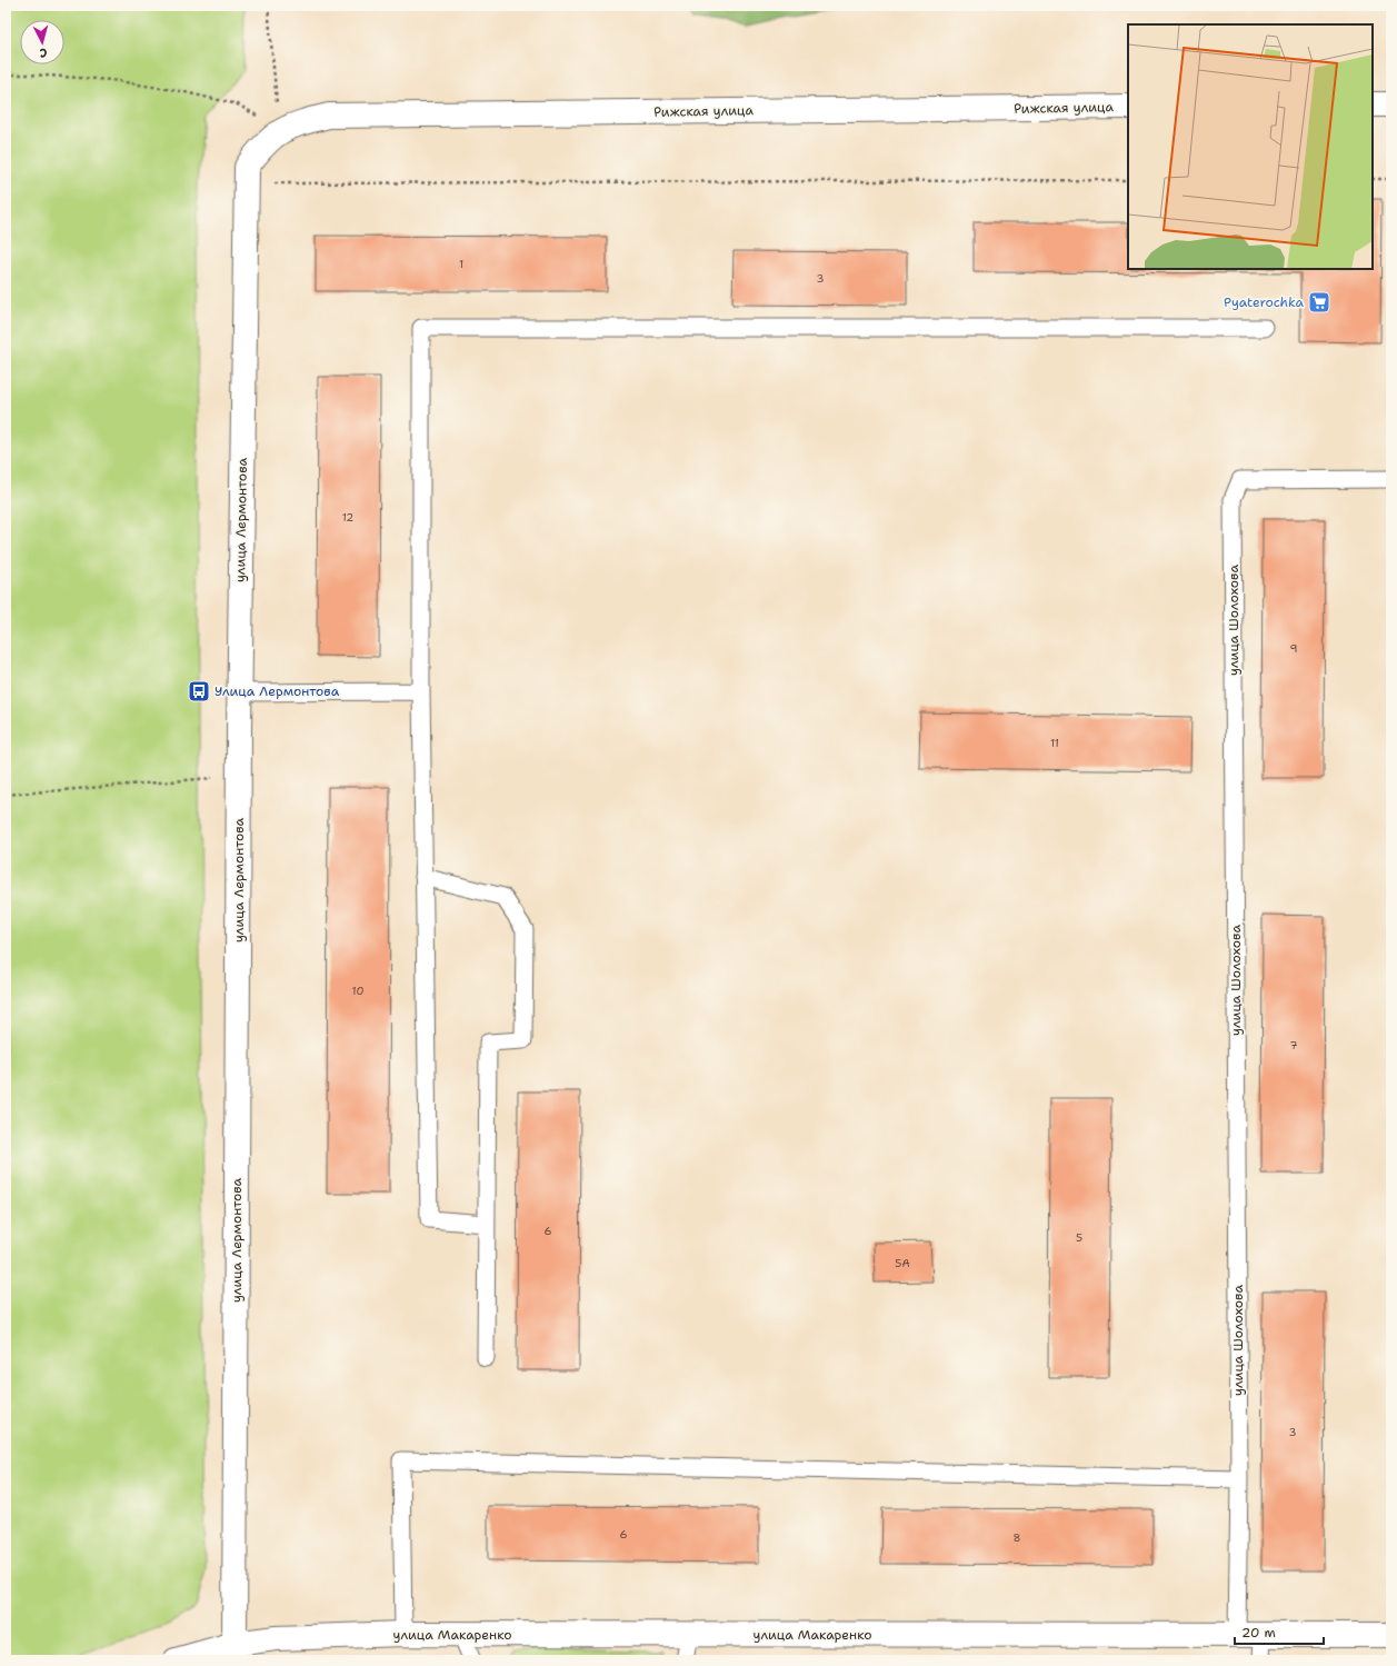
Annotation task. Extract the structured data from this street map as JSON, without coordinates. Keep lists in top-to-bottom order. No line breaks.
{"streets":{"street":["Рижская улица","улица Лермонтова","улица Макаренко"],"lane":["улица Шолохова"]},"crossings":[["Рижская улица","улица Лермонтова"],["улица Лермонтова","улица Макаренко"],["улица Шолохова","улица Макаренко"]],"places":{"supermarket":["Pyaterochka"],"bus stop":["Улица Лермонтова"]},"house_numbers":["1","3","12","9","11","10","7","6","5","5А","3","6","8"],"scale_bar":"20 m","north":"bottom"}
